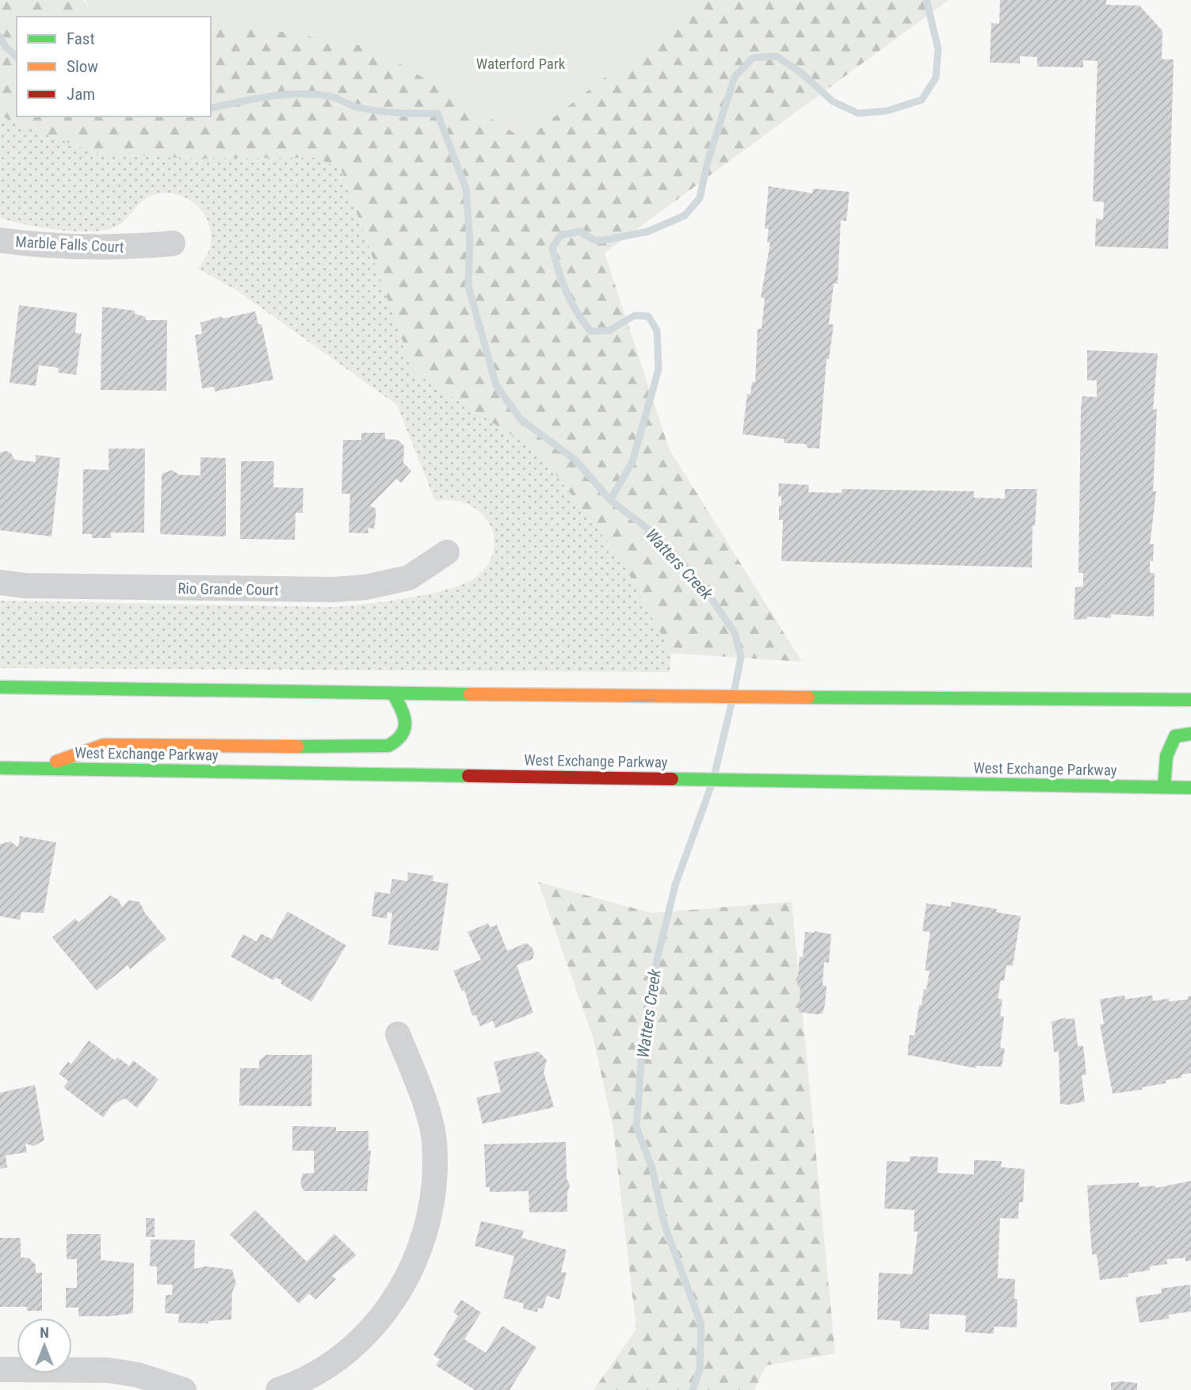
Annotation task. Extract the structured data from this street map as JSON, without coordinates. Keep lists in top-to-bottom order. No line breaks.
{"streets":{"main road":["West Exchange Parkway"],"street":["Marble Falls Court","Rio Grande Court"]},"water":["Watters Creek"],"parks":["Waterford Park"],"legend":["Fast","Slow","Jam"],"north":"top"}
